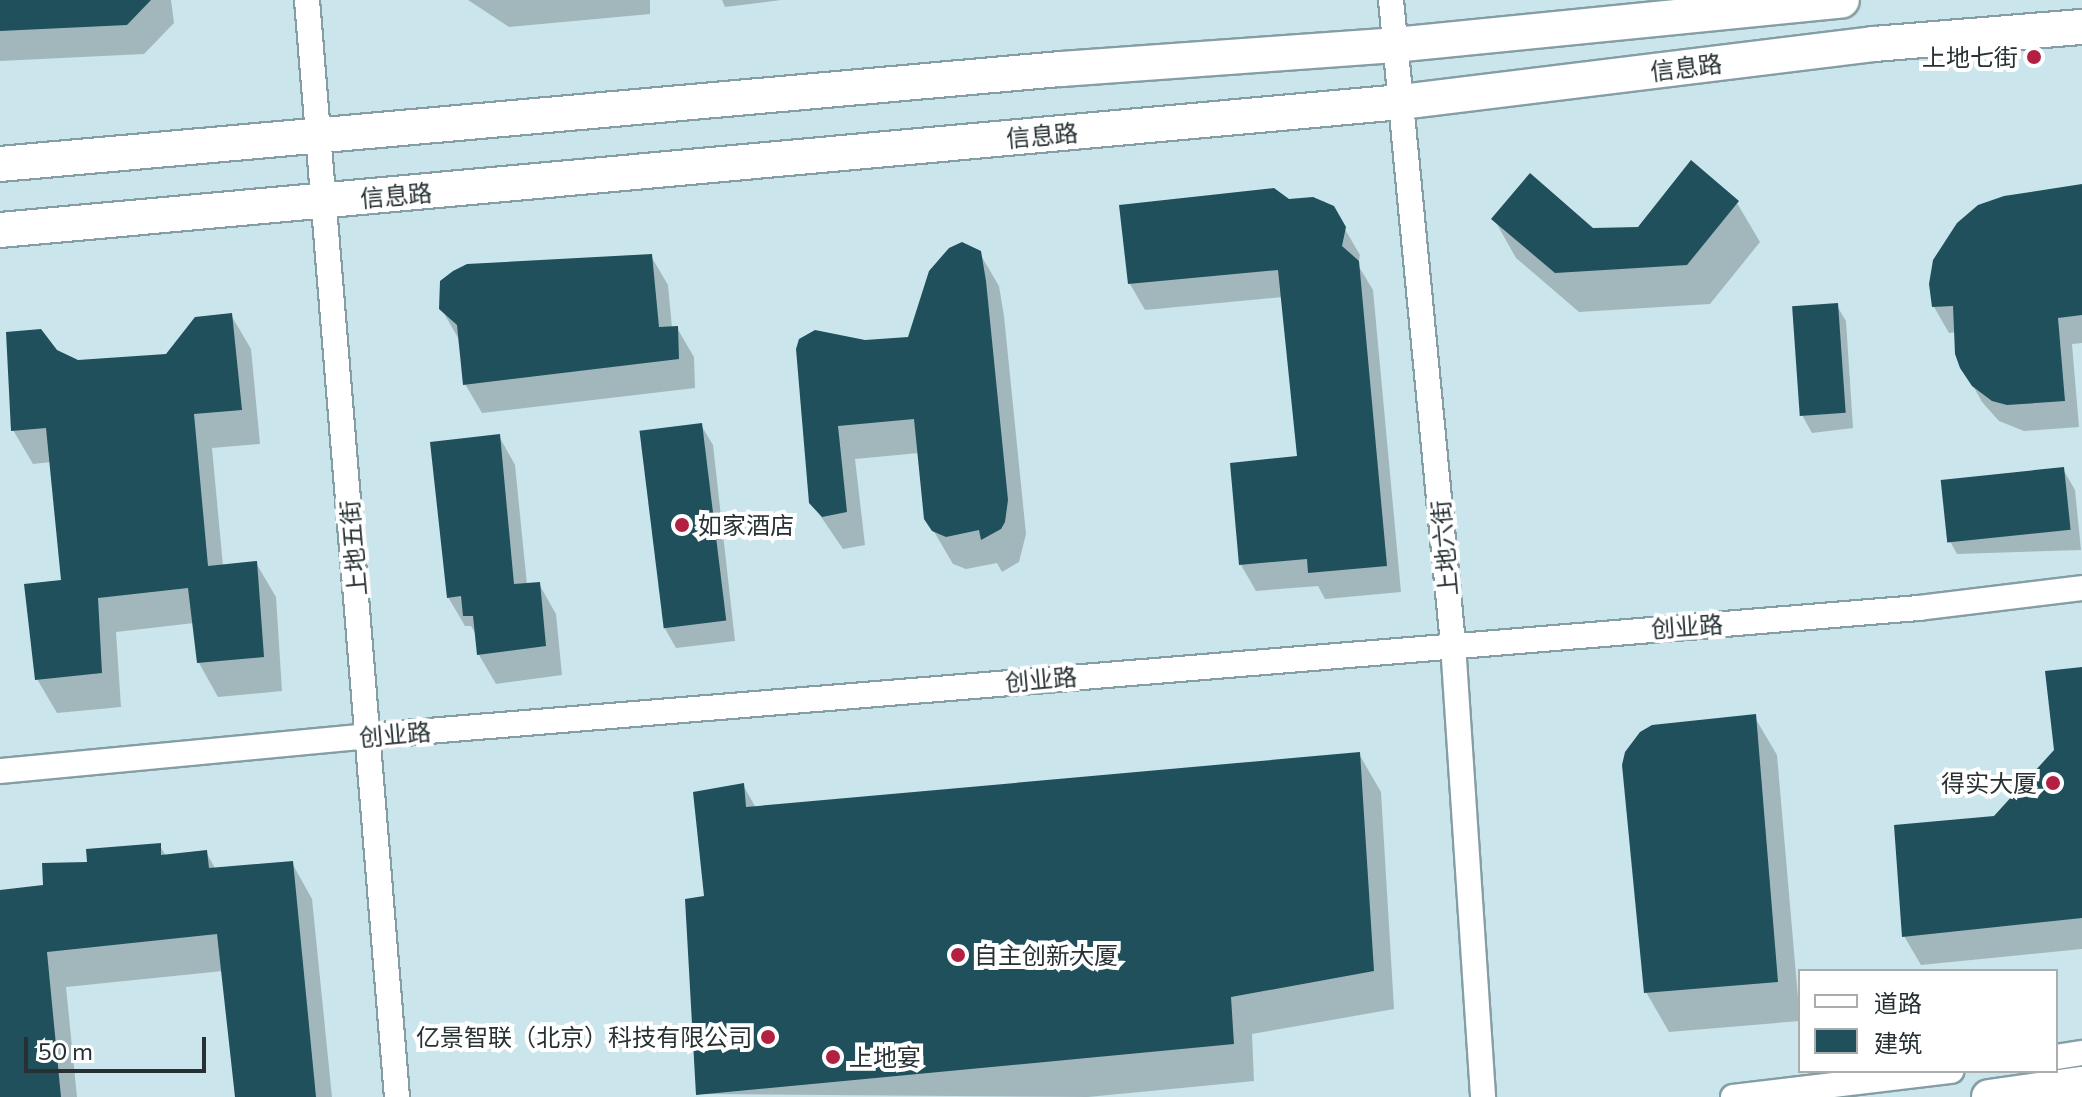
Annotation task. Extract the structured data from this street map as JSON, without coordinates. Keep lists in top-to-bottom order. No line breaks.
{"streets":{"main road":["信息路"],"street":["上地五街","上地六街","创业路"]},"crossings":[["信息路","上地五街"],["信息路","上地六街"],["上地五街","创业路"],["上地六街","创业路"]],"places":["上地七街","如家酒店","得实大厦","自主创新大厦","亿景智联（北京）科技有限公司","上地宴"],"legend":["道路","建筑"],"scale_bar":"50 m"}
